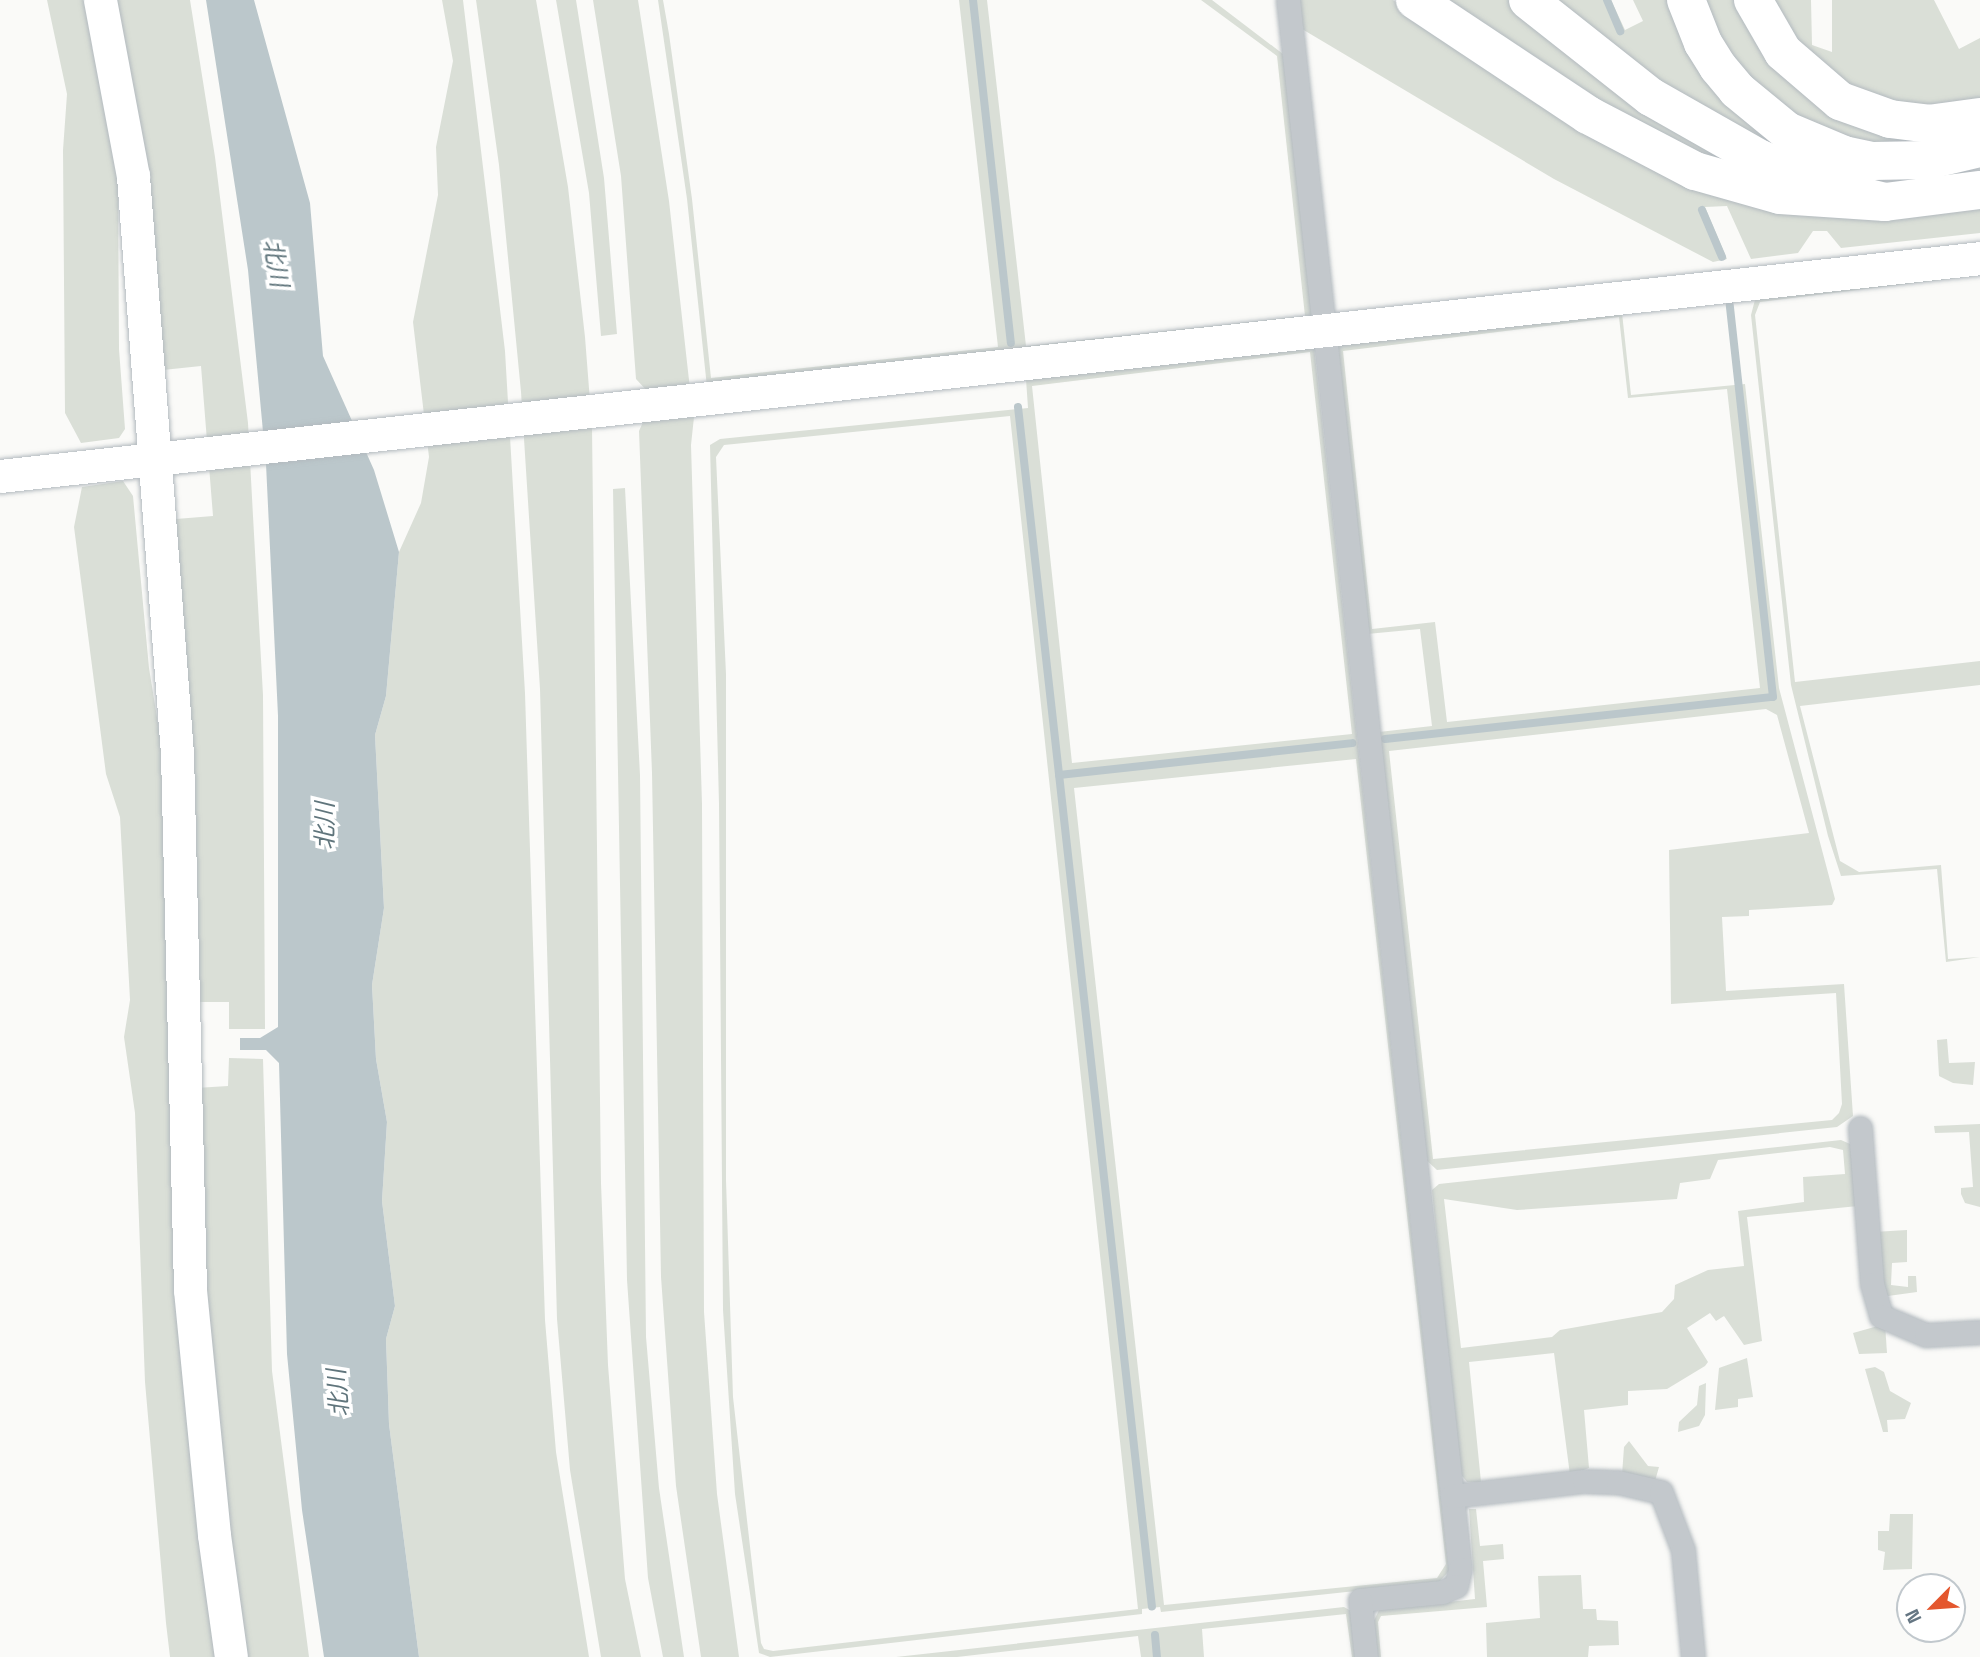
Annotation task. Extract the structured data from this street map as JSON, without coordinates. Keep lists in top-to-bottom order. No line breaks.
{"water":["北川"],"north":"bottom left"}
